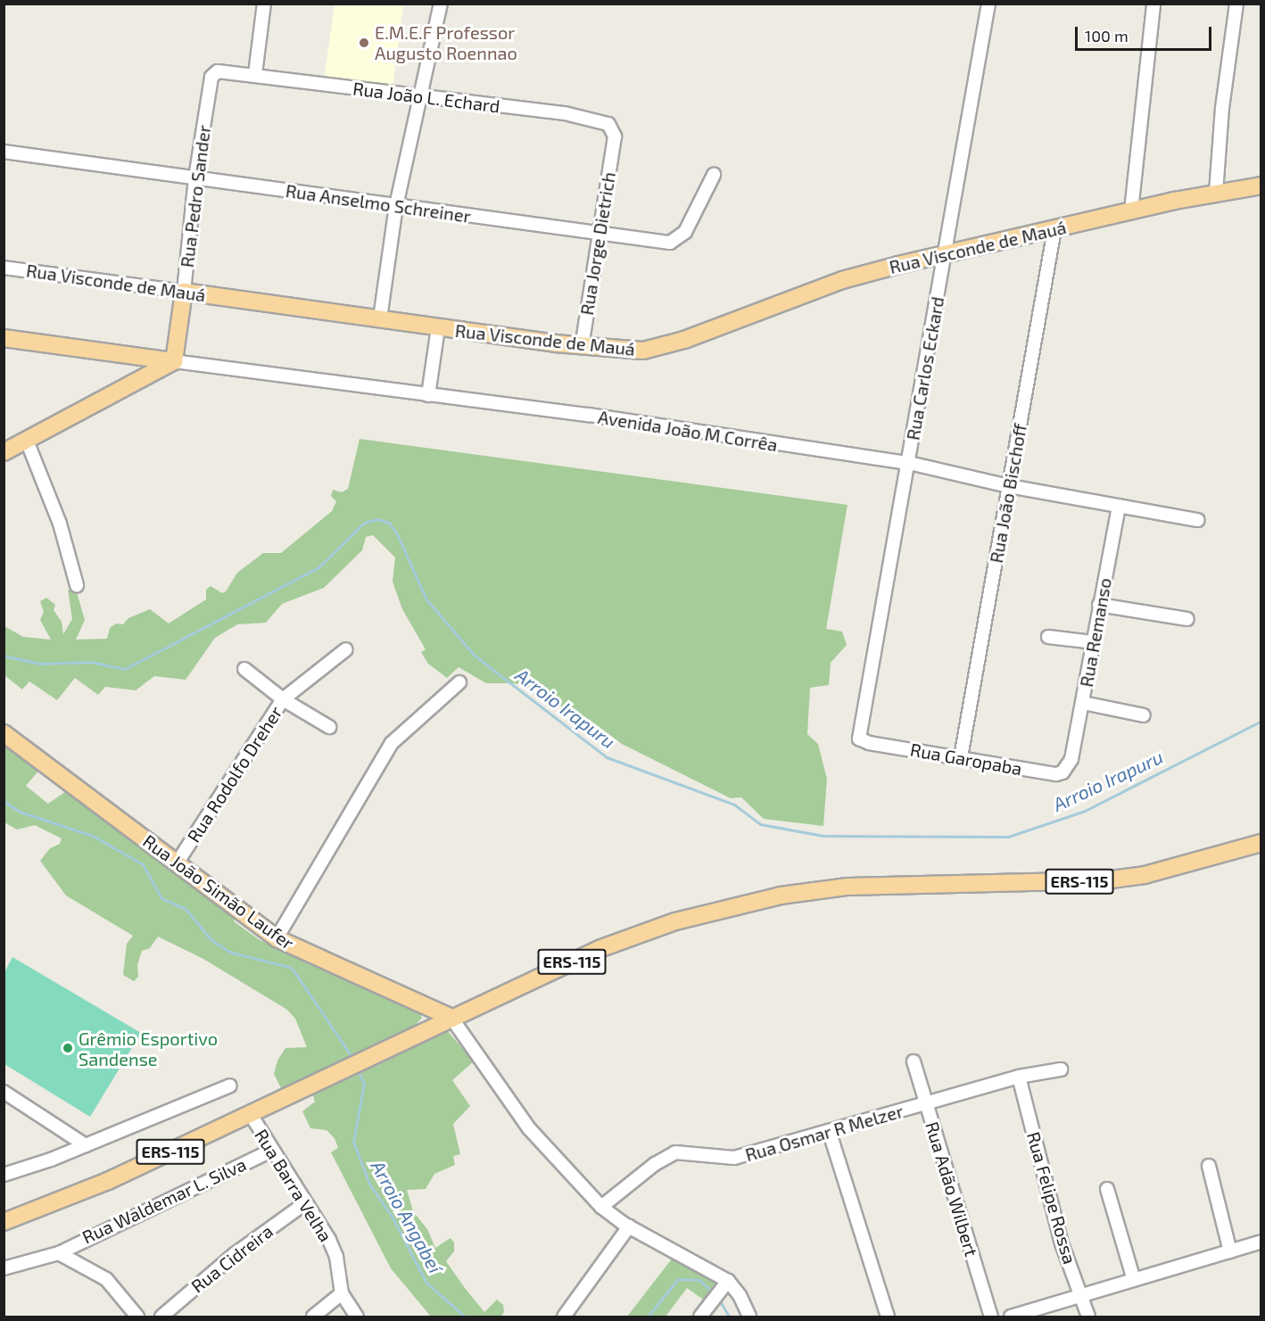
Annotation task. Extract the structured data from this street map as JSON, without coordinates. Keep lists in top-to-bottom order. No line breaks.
{"streets":{"main road":["Rua Pedro Sander","Rua Visconde de Mauá","ERS-115","Rua João Simão Laufer"],"street":["Rua João L. Echard","Rua Anselmo Schreiner","Rua Jorge Dietrich","Rua Carlos Eckard","Avenida João M Corrêa","Rua João Bischoff","Rua Remanso","Rua Garopaba","Rua Rodolfo Dreher","Rua Osmar R Melzer","Rua Barra Velha","Rua Adão Wilbert","Rua Felipe Rossa","Rua Waldemar L. Silva","Rua Cidreira"]},"crossings":[["Rua João L. Echard","Rua Pedro Sander"],["Rua João L. Echard","Rua Jorge Dietrich"],["Rua Pedro Sander","Rua Anselmo Schreiner"],["Rua Pedro Sander","Rua Visconde de Mauá"],["Rua Pedro Sander","Avenida João M Corrêa"],["Rua Anselmo Schreiner","Rua Jorge Dietrich"],["Rua Jorge Dietrich","Rua Visconde de Mauá"],["Rua Visconde de Mauá","Rua Carlos Eckard"],["Rua Visconde de Mauá","Rua João Bischoff"],["Rua Carlos Eckard","Avenida João M Corrêa"],["Rua Carlos Eckard","Rua Garopaba"],["Avenida João M Corrêa","Rua João Bischoff"],["Avenida João M Corrêa","Rua Remanso"],["Rua João Bischoff","Rua Garopaba"],["Rua Remanso","Rua Garopaba"],["Rua Rodolfo Dreher","Rua João Simão Laufer"],["ERS-115","Rua João Simão Laufer"],["ERS-115","Rua Barra Velha"],["Rua Osmar R Melzer","Rua Adão Wilbert"],["Rua Osmar R Melzer","Rua Felipe Rossa"],["Rua Barra Velha","Rua Waldemar L. Silva"],["Rua Barra Velha","Rua Cidreira"]],"water":["Arroio Irapuru","Arroio Angabeí"],"places":["E.M.E.F Professor Augusto Roennao","Grêmio Esportivo Sandense"],"scale_bar":"100 m"}
